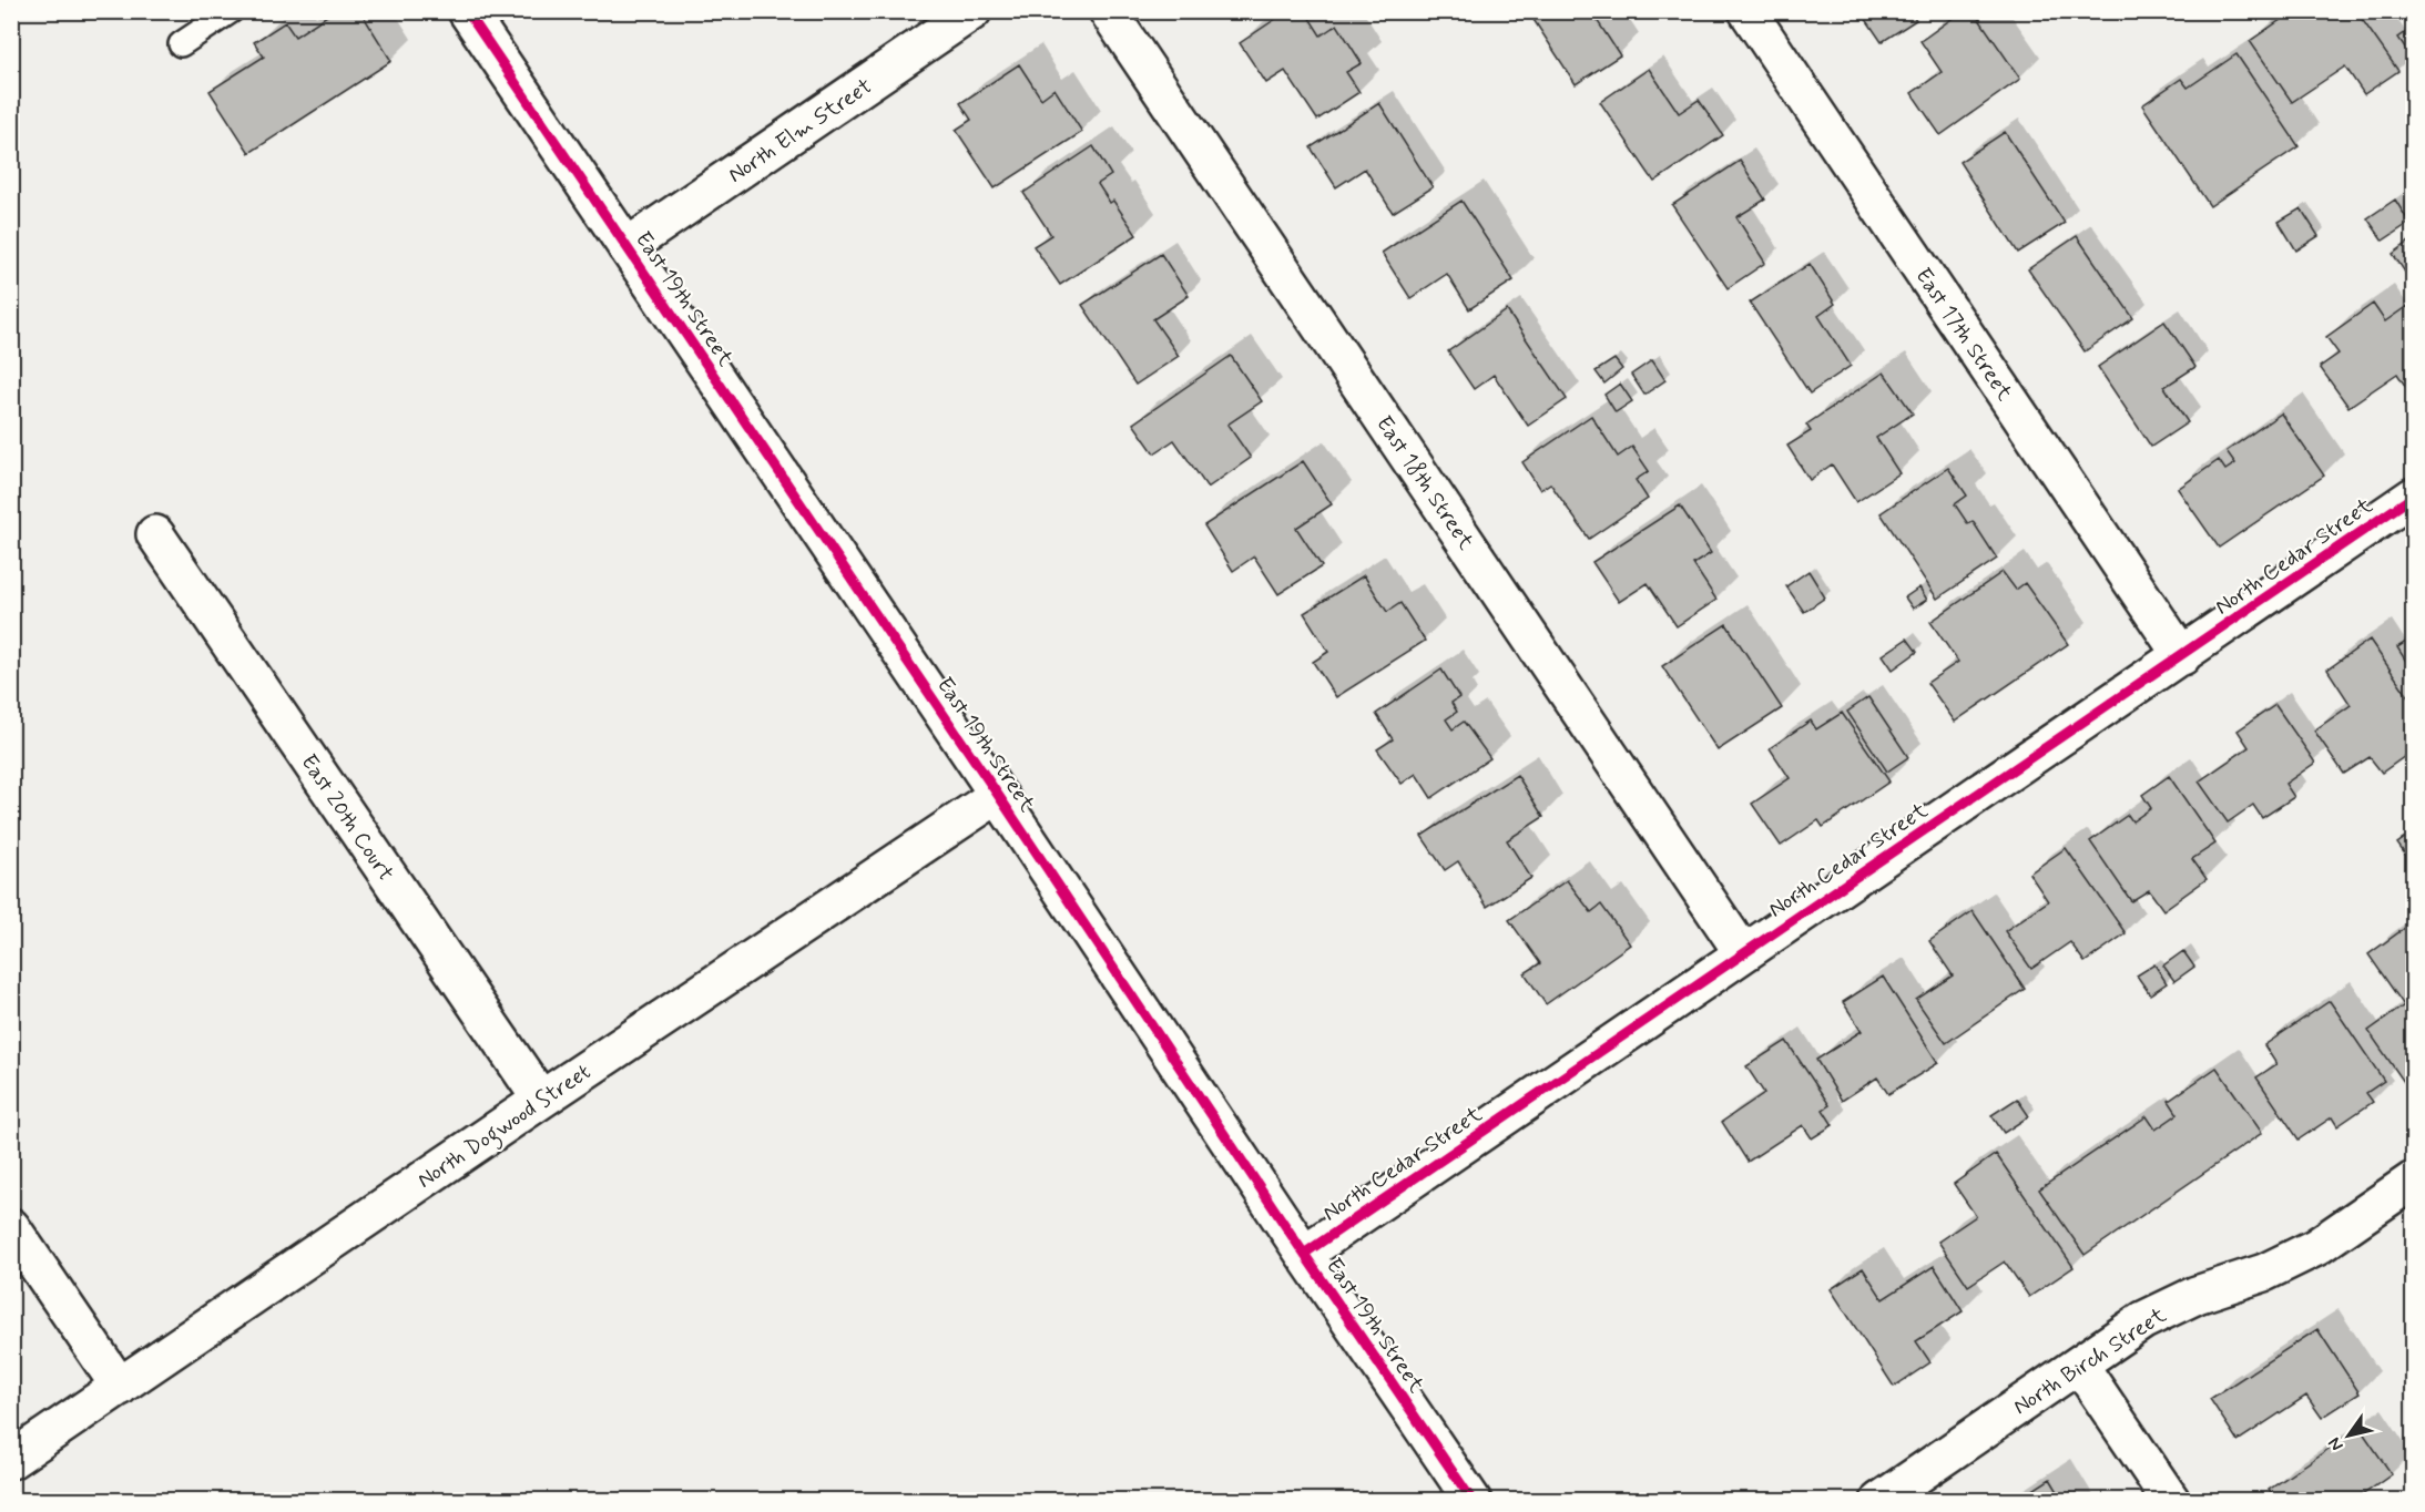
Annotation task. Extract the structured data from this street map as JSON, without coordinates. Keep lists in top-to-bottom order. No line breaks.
{"streets":{"street":["North Elm Street","East 19th Street","East 17th Street","East 18th Street","North Cedar Street","East 20th Court","North Dogwood Street","North Birch Street"]},"crossings":[["North Elm Street","East 19th Street"],["East 19th Street","North Cedar Street"],["East 19th Street","North Dogwood Street"],["East 17th Street","North Cedar Street"],["East 18th Street","North Cedar Street"],["East 20th Court","North Dogwood Street"]],"north":"bottom left"}
